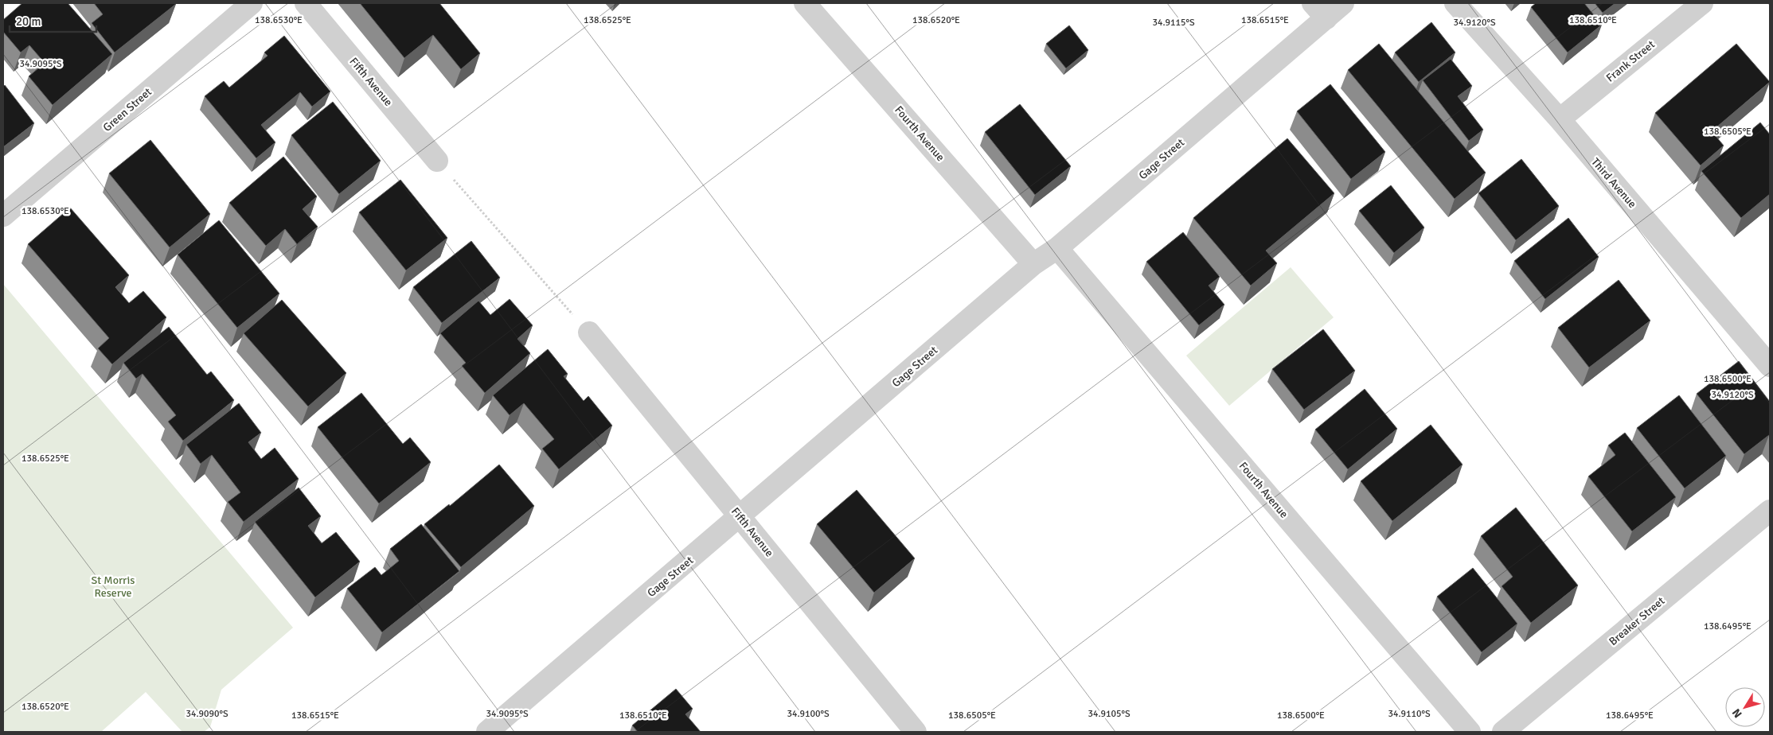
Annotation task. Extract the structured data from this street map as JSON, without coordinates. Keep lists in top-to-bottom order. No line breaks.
{"streets":{"street":["Frank Street","Fifth Avenue","Green Street","Fourth Avenue","Gage Street","Third Avenue","Breaker Street"]},"crossings":[["Frank Street","Third Avenue"],["Fifth Avenue","Gage Street"],["Fourth Avenue","Gage Street"]],"parks":["St Morris Reserve"],"scale_bar":"20 m","north":"bottom left","coordinates":["138.6530°E","138.6525°E","138.6520°E","138.6515°E","138.6510°E","34.9115°S","34.9120°S","34.9095°S","138.6505°E","138.6500°E","138.6495°E","34.9090°S","34.9100°S","34.9105°S","34.9110°S"]}
